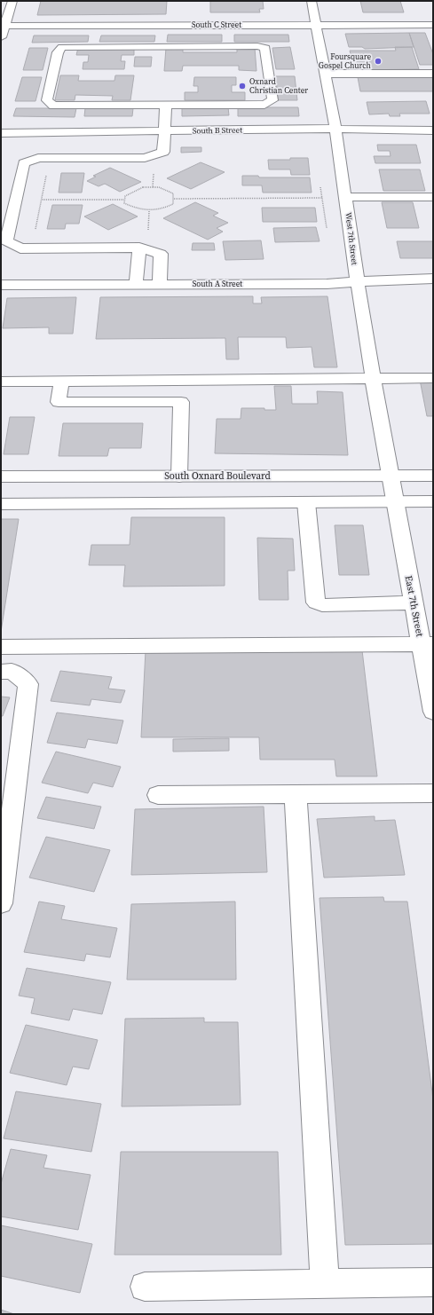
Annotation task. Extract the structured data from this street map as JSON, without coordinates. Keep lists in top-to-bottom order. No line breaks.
{"streets":{"street":["South C Street","South B Street","West 7th Street","South A Street","South Oxnard Boulevard","East 7th Street"]},"crossings":[["South C Street","West 7th Street"],["South B Street","West 7th Street"],["West 7th Street","South A Street"],["West 7th Street","South Oxnard Boulevard"],["West 7th Street","East 7th Street"],["South Oxnard Boulevard","East 7th Street"]],"places":["Foursquare Gospel Church","Oxnard Christian Center"]}
